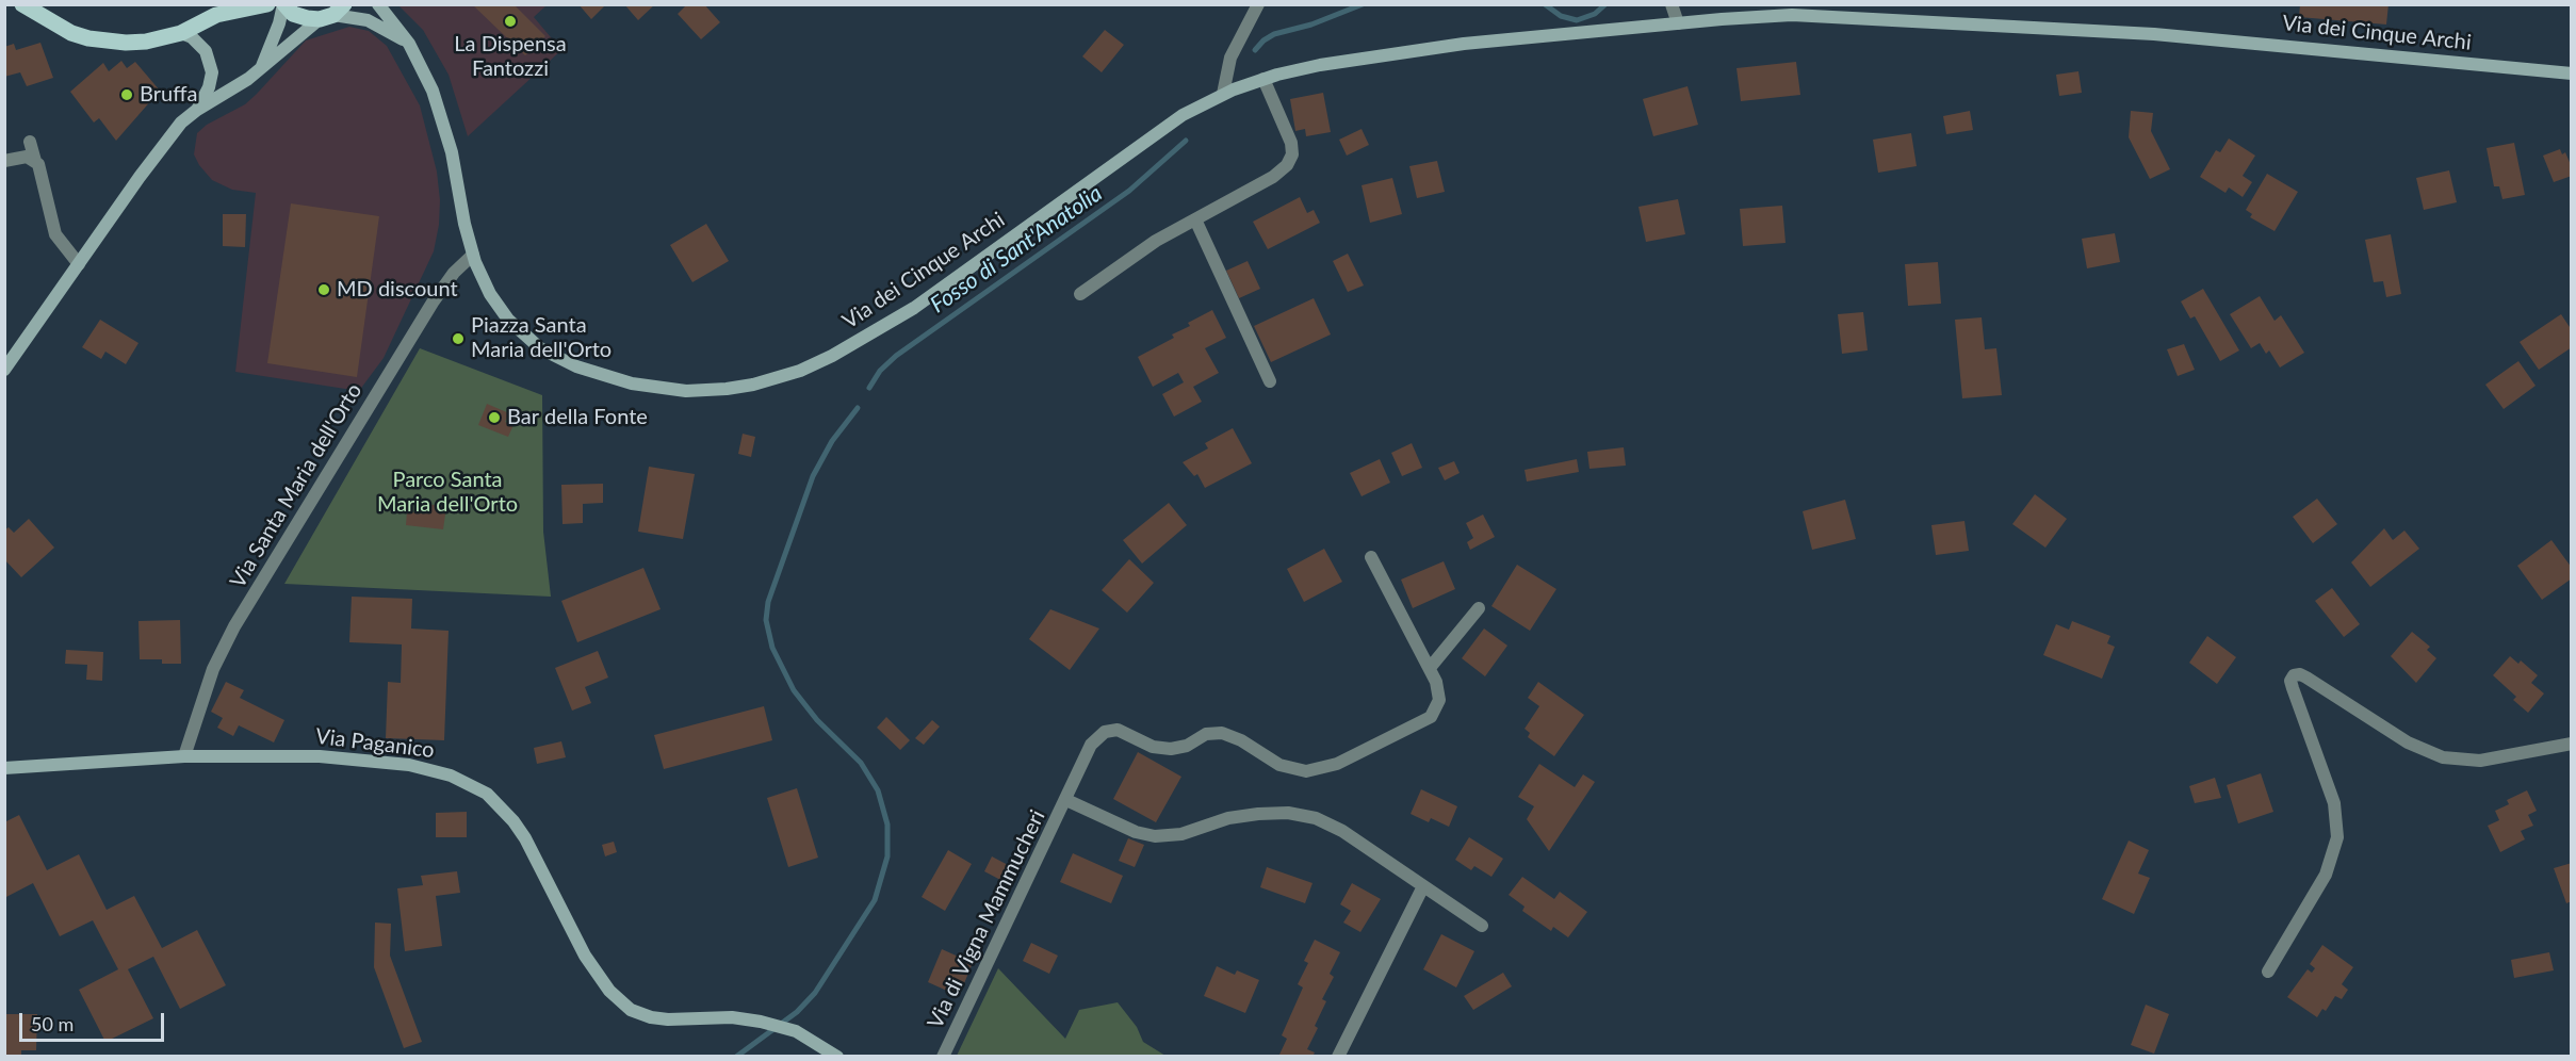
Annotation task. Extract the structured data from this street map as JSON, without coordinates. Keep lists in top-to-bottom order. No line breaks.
{"streets":{"main road":["Via dei Cinque Archi","Via Paganico"],"street":["Via Santa Maria dell'Orto","Via di Vigna Mammucheri"]},"crossings":[["Via dei Cinque Archi","Via Santa Maria dell'Orto"],["Via Santa Maria dell'Orto","Via Paganico"]],"water":["Fosso di Sant'Anatolia"],"parks":["Parco Santa Maria dell'Orto"],"places":["La Dispensa Fantozzi","Bruffa","MD discount","Piazza Santa Maria dell'Orto","Bar della Fonte"],"scale_bar":"50 m"}
